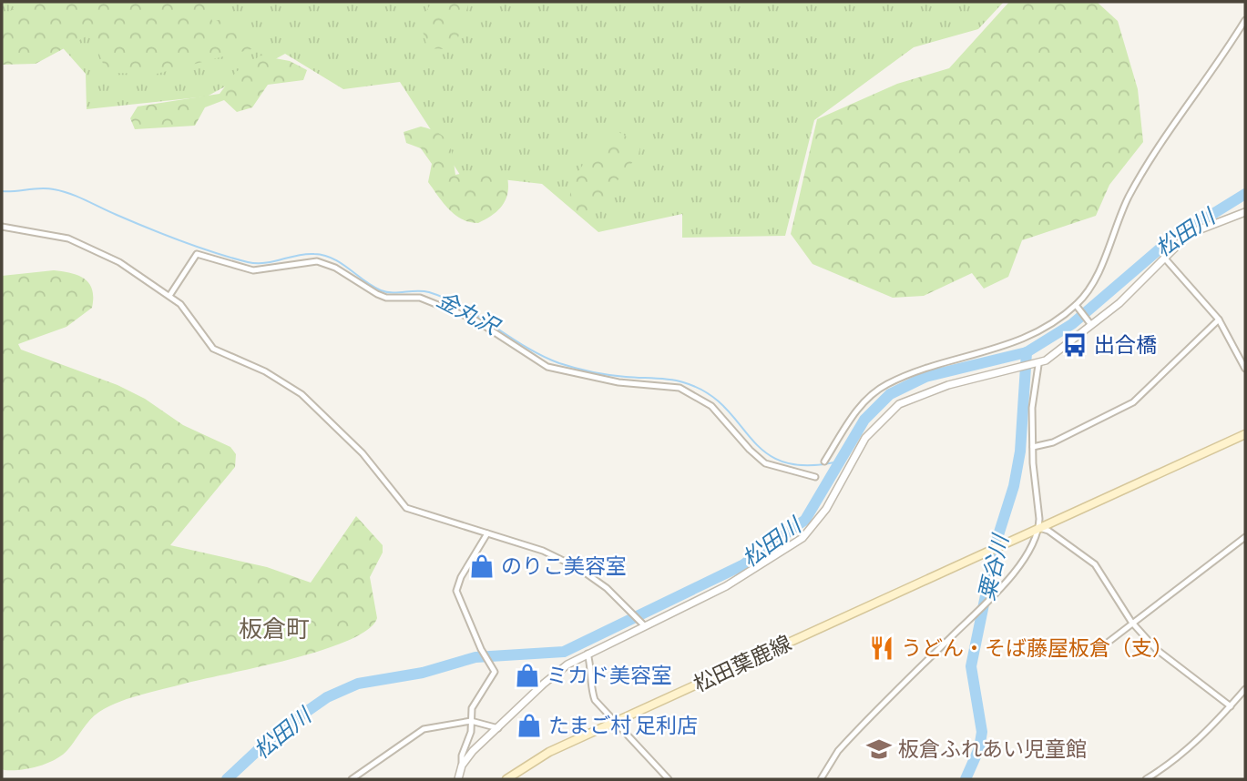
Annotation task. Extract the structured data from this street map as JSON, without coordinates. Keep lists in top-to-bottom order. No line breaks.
{"streets":{"main road":["松田葉鹿線"]},"districts":["板倉町"],"water":["松田川","金丸沢","粟谷川"],"places":{"bus stop":["出合橋"],"shop":["のりこ美容室","ミカド美容室","たまご村 足利店"],"restaurant":["うどん・そば藤屋板倉（支）"],"school or university":["板倉ふれあい児童館"]}}
